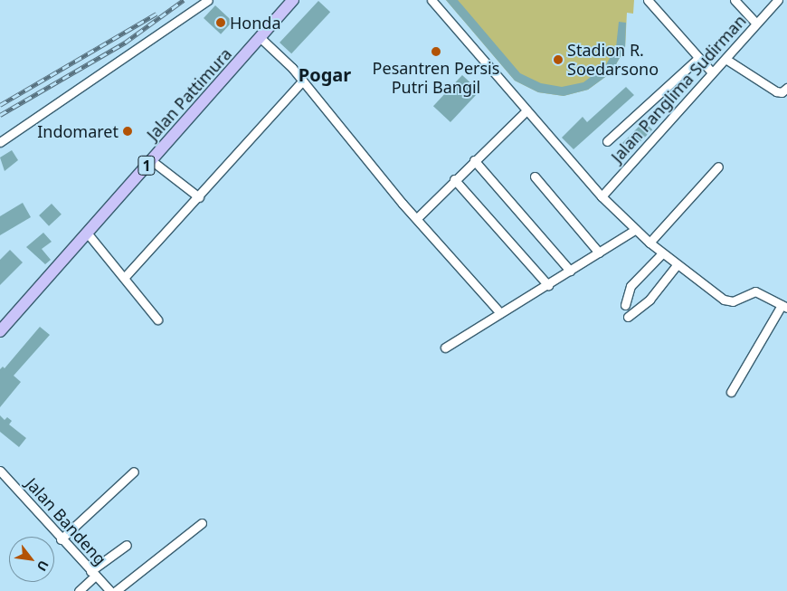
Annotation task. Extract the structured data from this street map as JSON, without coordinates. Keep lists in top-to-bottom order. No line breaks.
{"streets":{"highway":["Jalan Pattimura","1"],"street":["Jalan Panglima Sudirman","Jalan Bandeng"]},"districts":["Pogar"],"places":["Honda","Pesantren Persis Putri Bangil","Stadion R. Soedarsono","Indomaret"],"north":"bottom right"}
